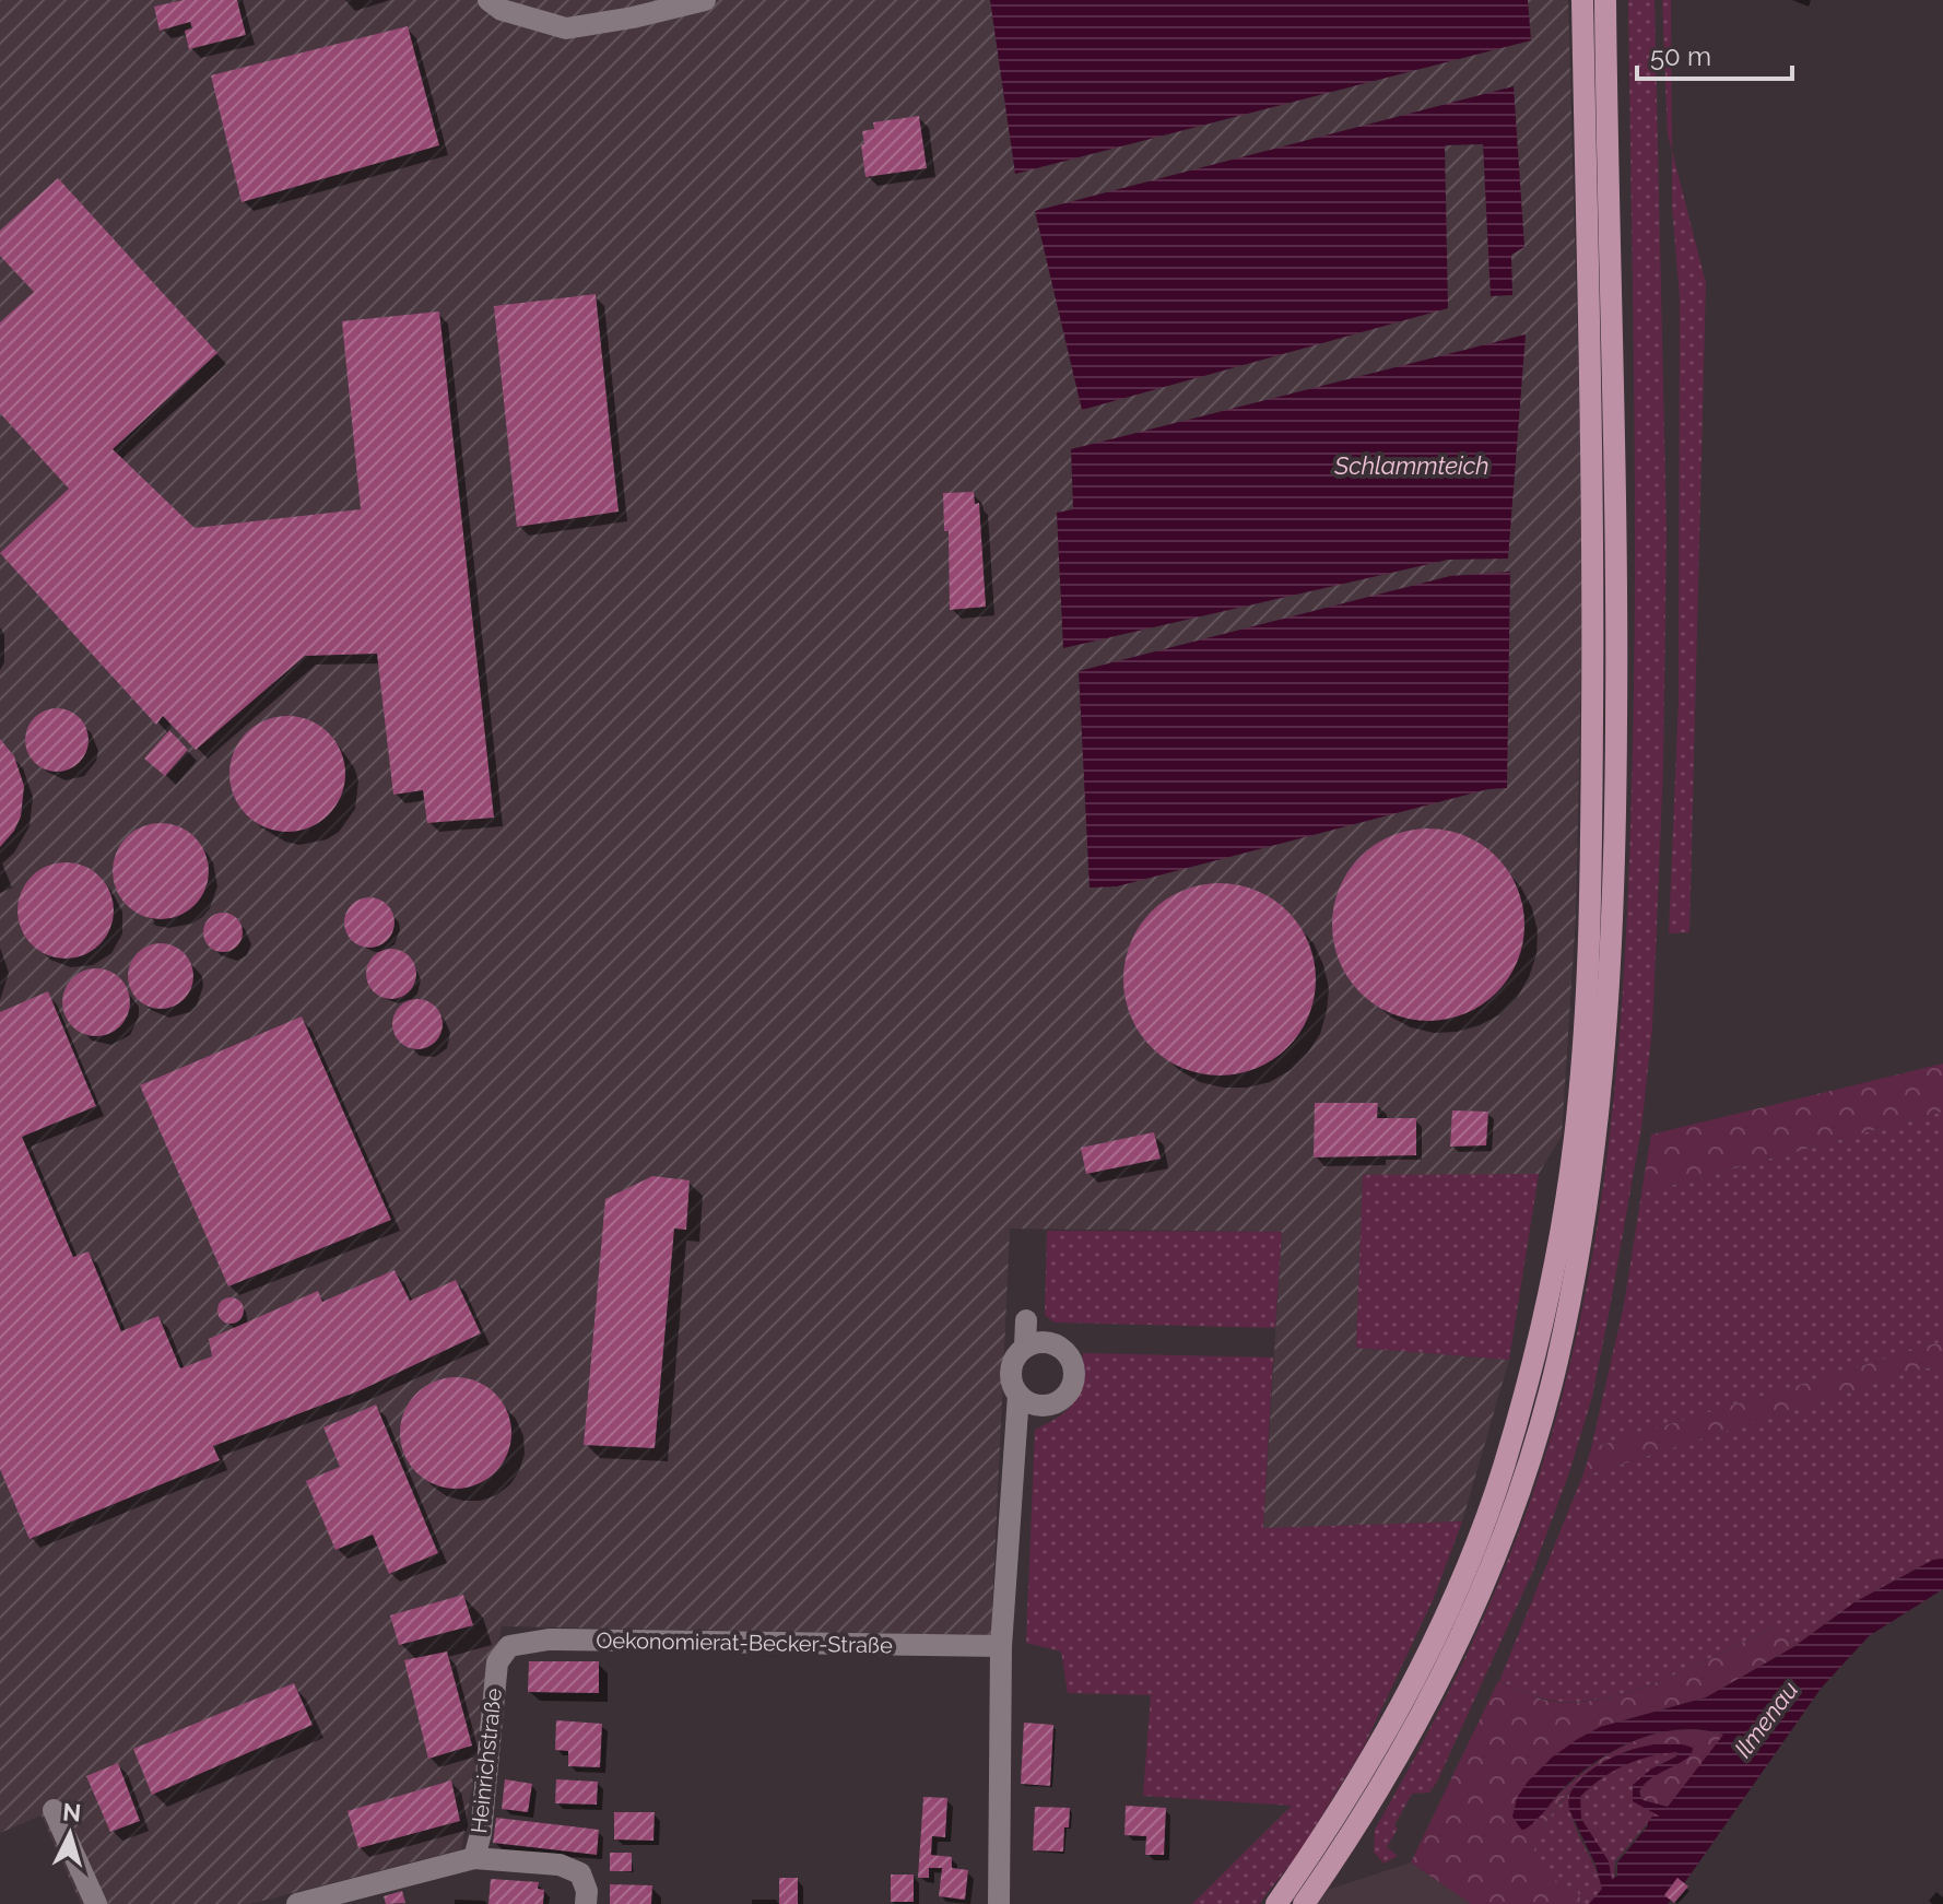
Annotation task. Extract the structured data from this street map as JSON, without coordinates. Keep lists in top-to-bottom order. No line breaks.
{"streets":{"street":["Oekonomierat-Becker-Straße","Heinrichstraße"]},"crossings":[["Oekonomierat-Becker-Straße","Heinrichstraße"]],"water":["Schlammteich","Ilmenau"],"scale_bar":"50 m","north":"top"}
